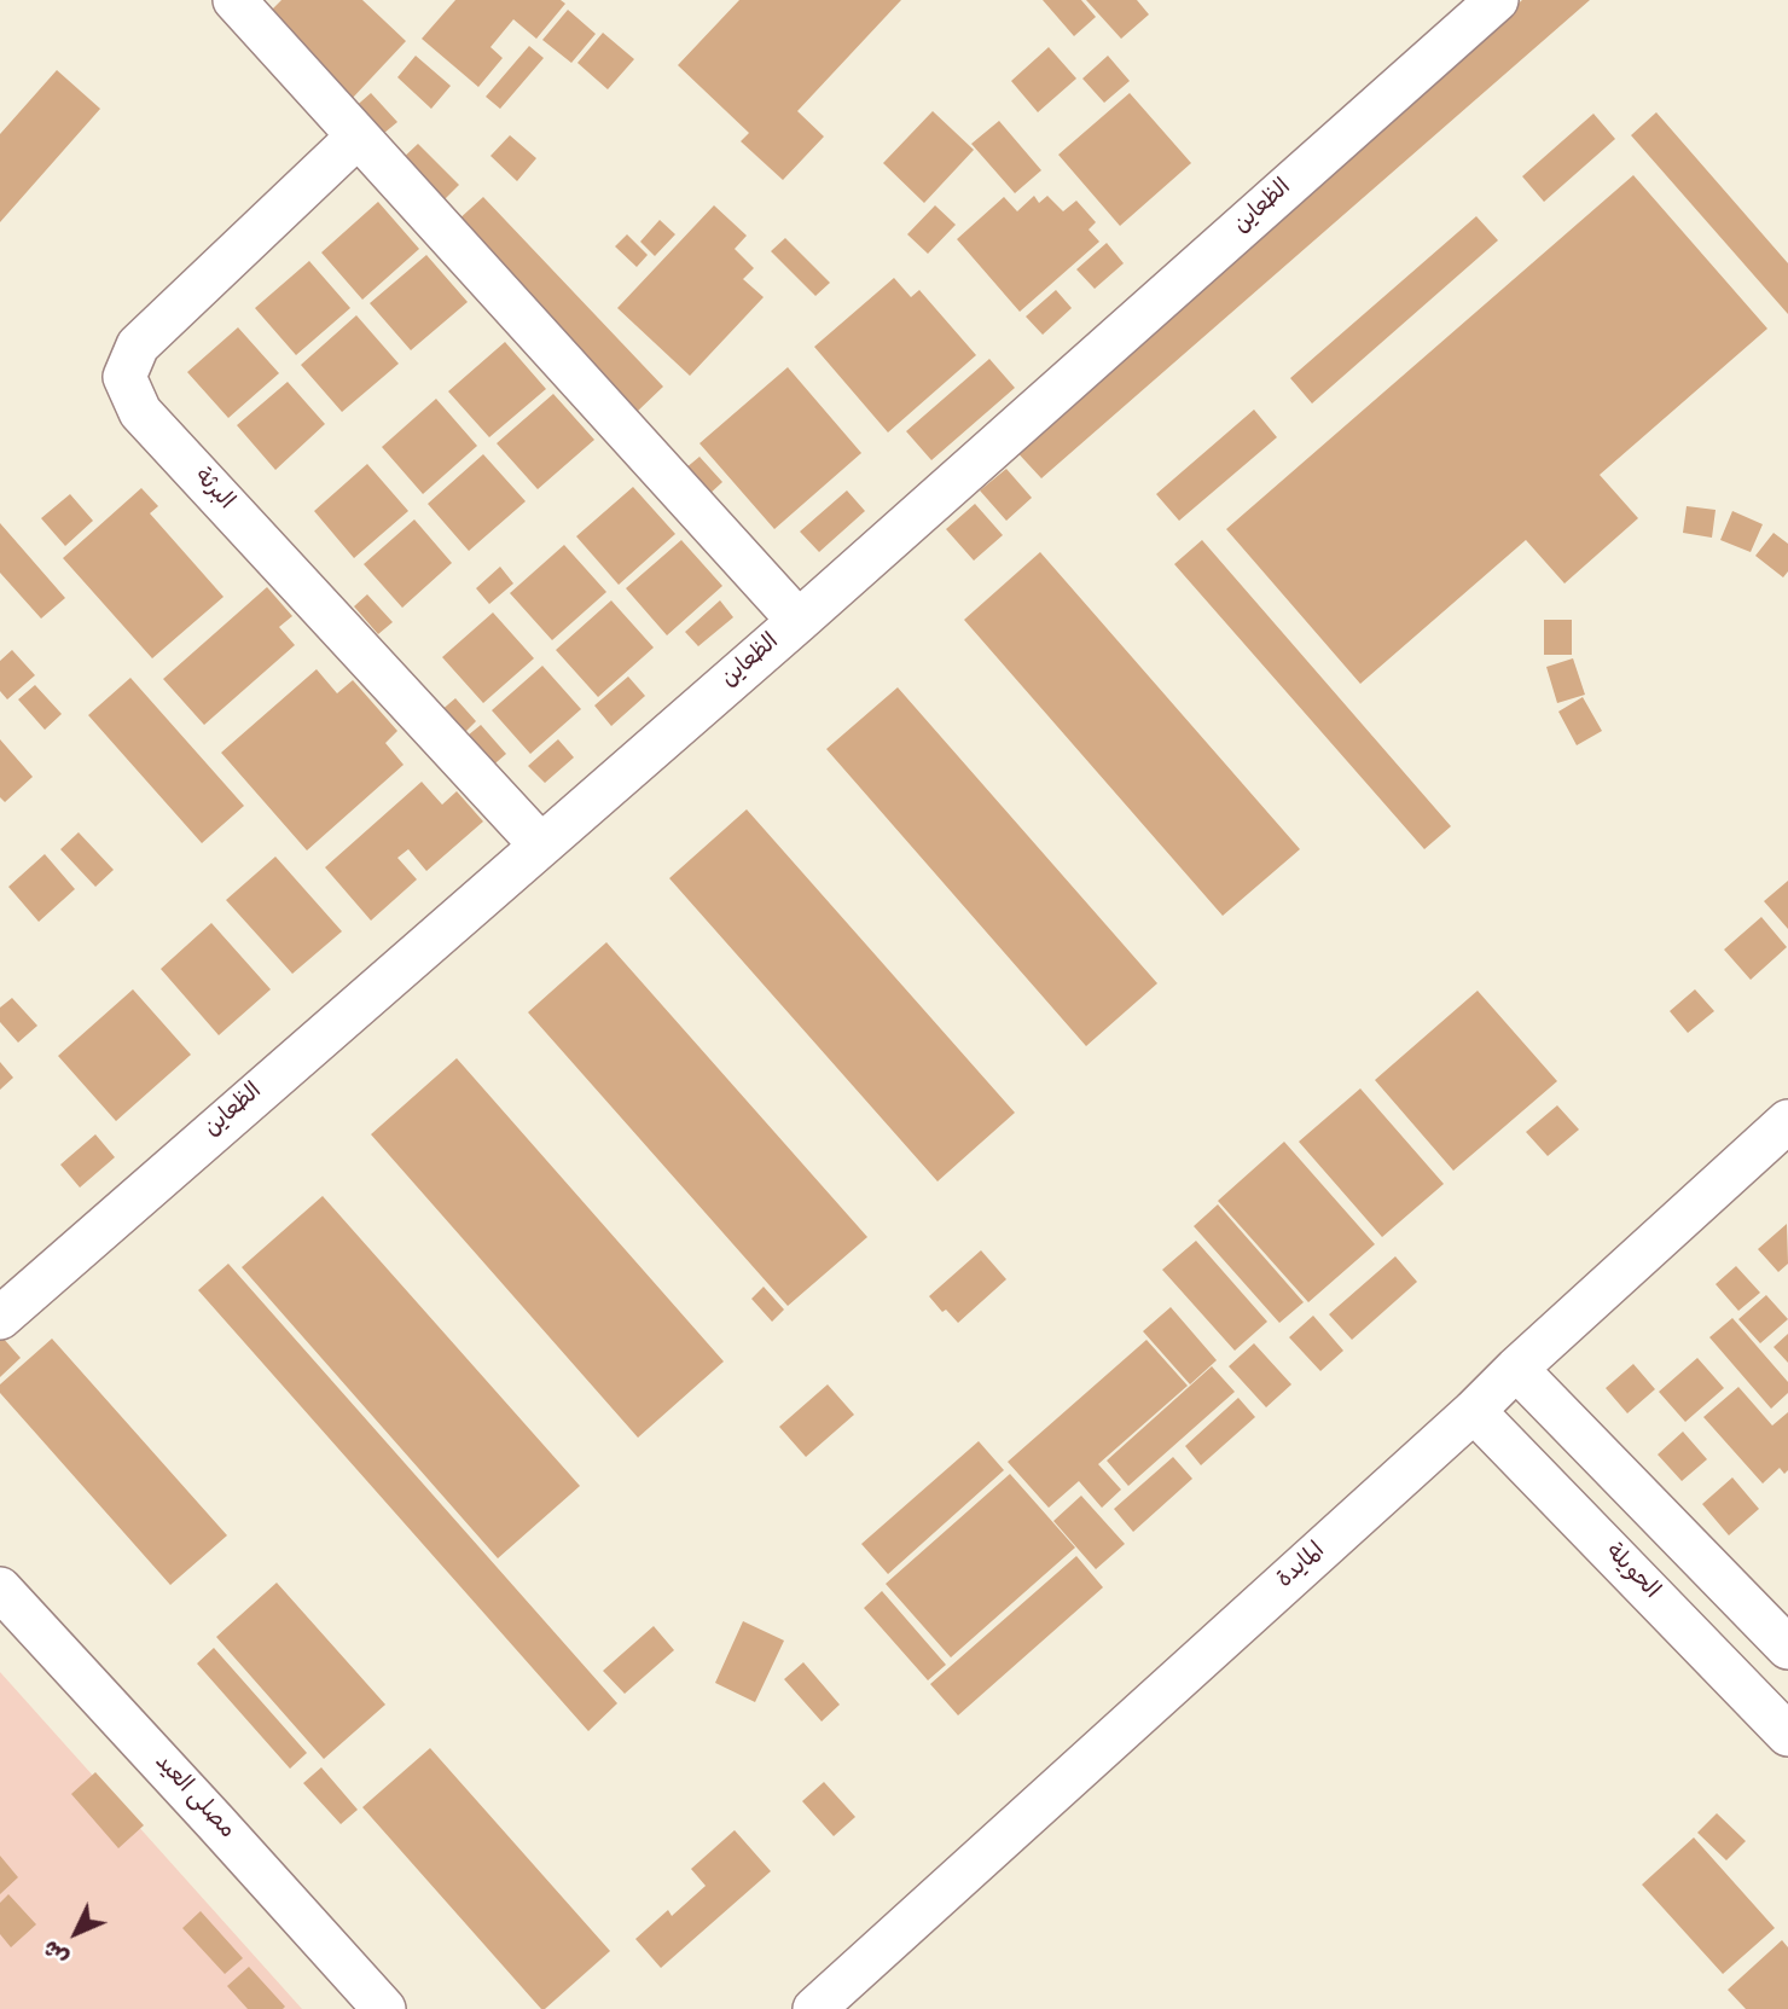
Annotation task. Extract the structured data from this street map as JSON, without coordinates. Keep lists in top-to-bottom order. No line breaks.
{"streets":{"street":["الظعاين","البرثة","المايدة","الحويلة","مصلى العيد"]},"crossings":[["الظعاين","البرثة"],["المايدة","الحويلة"]],"north":"bottom left"}
